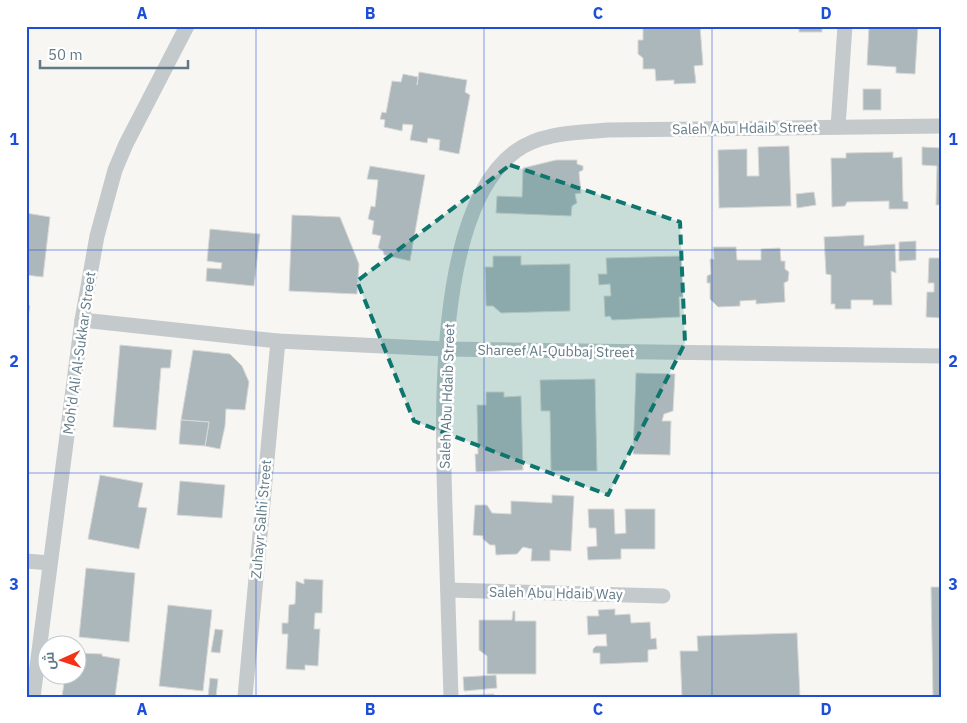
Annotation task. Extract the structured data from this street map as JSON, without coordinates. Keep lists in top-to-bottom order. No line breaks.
{"streets":{"street":["Saleh Abu Hdaib Street","Shareef Al-Qubbaj Street","Moh'd Ali Al-Sukkar Street","Zuhayr Salhi Street","Saleh Abu Hdaib Way"]},"crossings":[["Saleh Abu Hdaib Street","Shareef Al-Qubbaj Street"],["Saleh Abu Hdaib Street","Saleh Abu Hdaib Way"],["Shareef Al-Qubbaj Street","Moh'd Ali Al-Sukkar Street"],["Shareef Al-Qubbaj Street","Zuhayr Salhi Street"]],"scale_bar":"50 m","north":"left","grid":{"columns":["A","B","C","D"],"rows":["1","2","3"]}}
